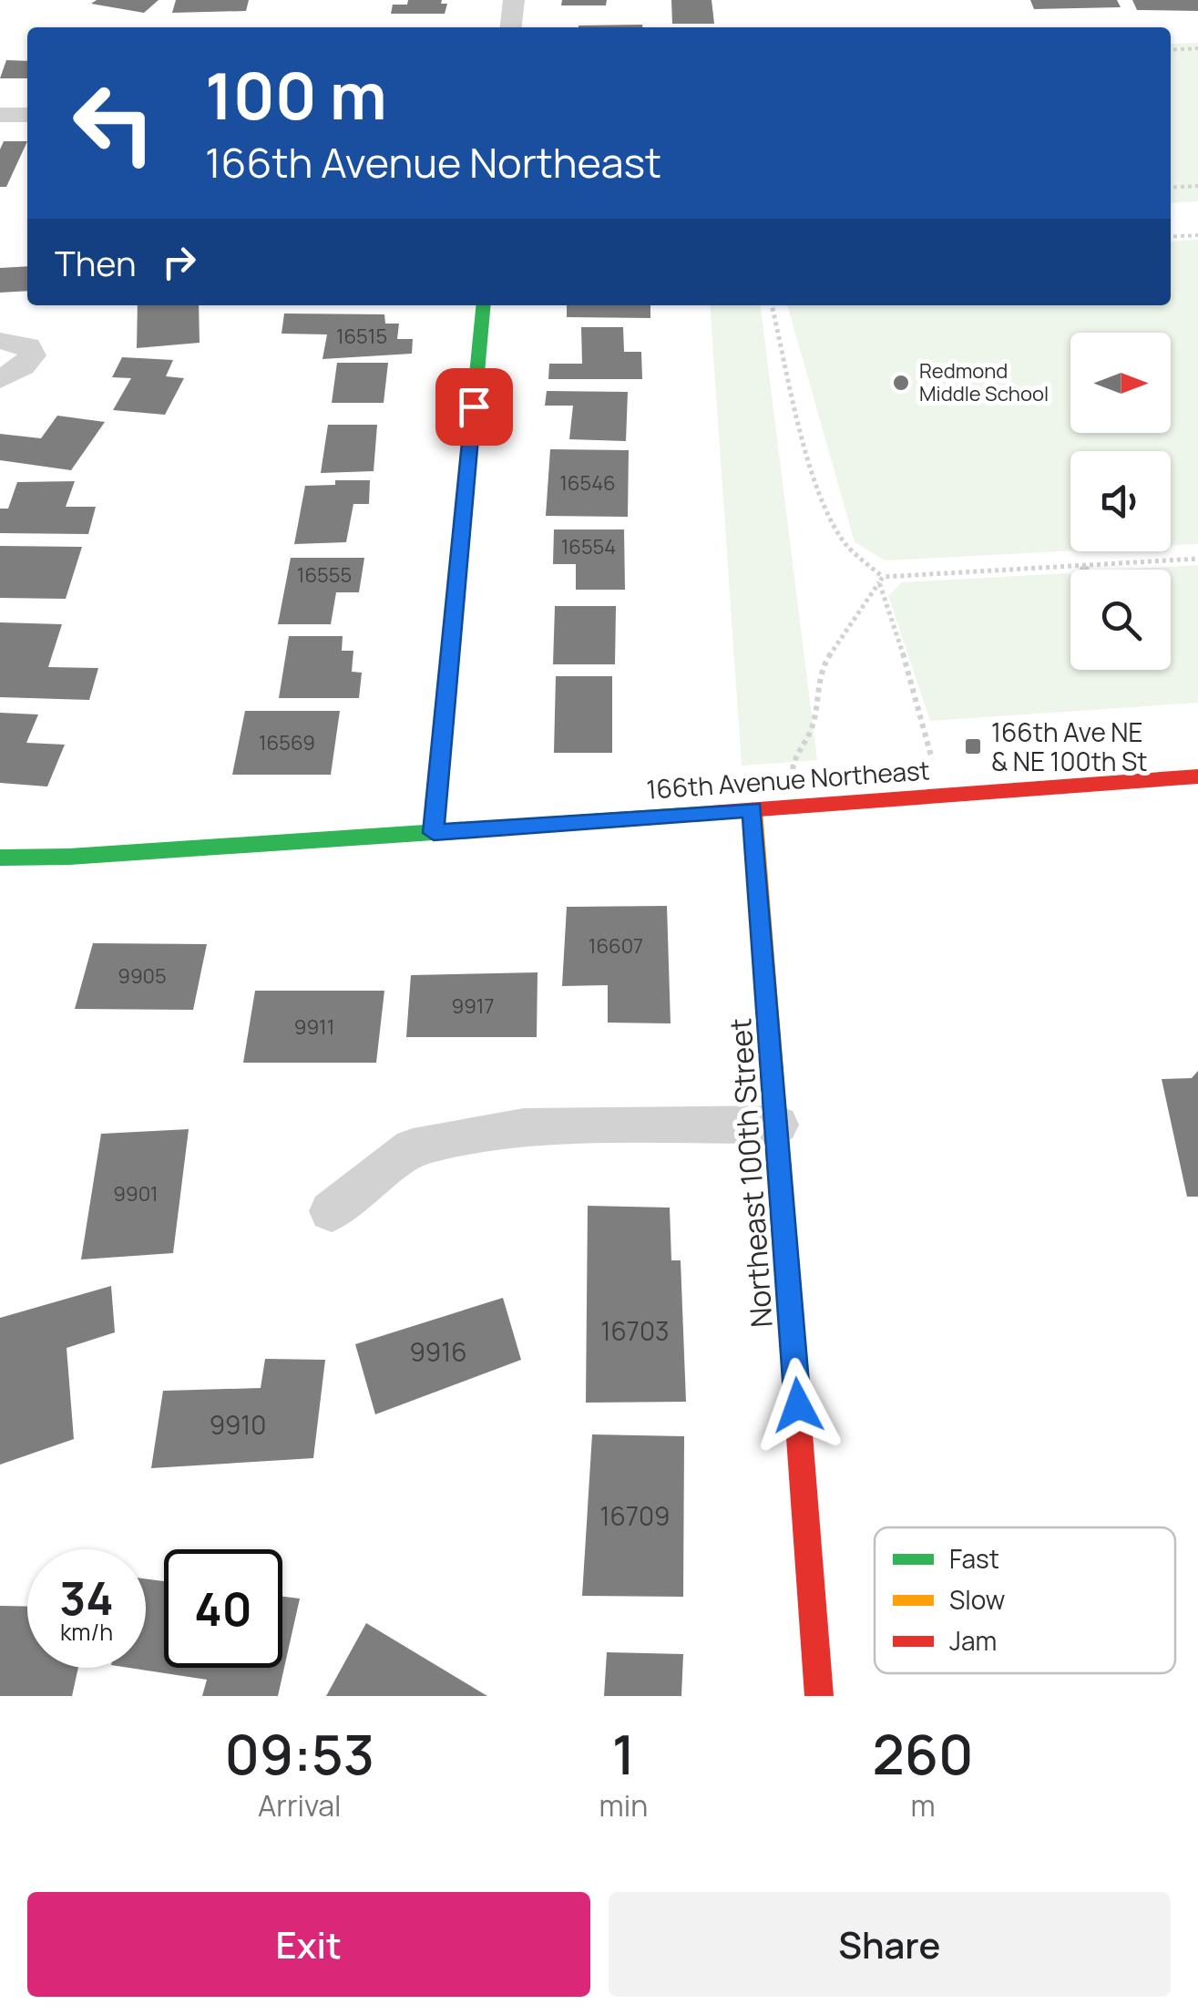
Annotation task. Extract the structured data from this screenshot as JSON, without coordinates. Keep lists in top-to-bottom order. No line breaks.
{"streets":{"street":["166th Avenue Northeast","Northeast 100th Street"]},"crossings":[["166th Avenue Northeast","Northeast 100th Street"]],"places":{"other":["Redmond Middle School"],"transit":["166th Ave NE & NE 100th St"]},"house_numbers":["16515","16546","16554","16555","16569","16607","9905","9917","9911","9901","16703","9916","9910","16709"],"legend":["Fast","Slow","Jam"],"north":"right","page":{"turn":["100 m","166th Avenue Northeast"],"then":"Then","speed":"34 km/h","limit":"40","eta":["09:53","Arrival","1","min","260","m"],"buttons":["Exit","Share"]}}
